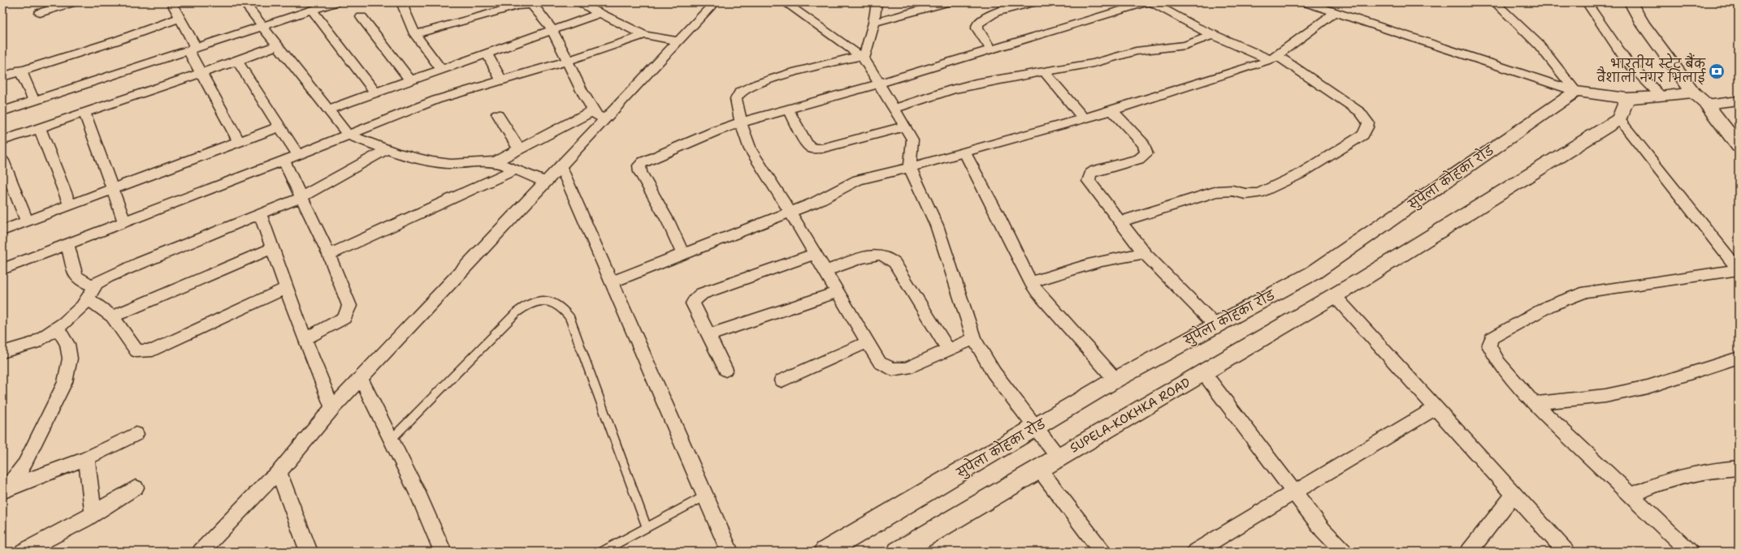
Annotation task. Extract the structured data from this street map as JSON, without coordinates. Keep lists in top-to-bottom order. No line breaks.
{"streets":{"street":["सुपेला कोहका रोड","SUPELA-KOKHKA ROAD"]},"places":{"bank":["भारतीय स्टेट बैंक वैशाली नगर भिलाई"]}}
